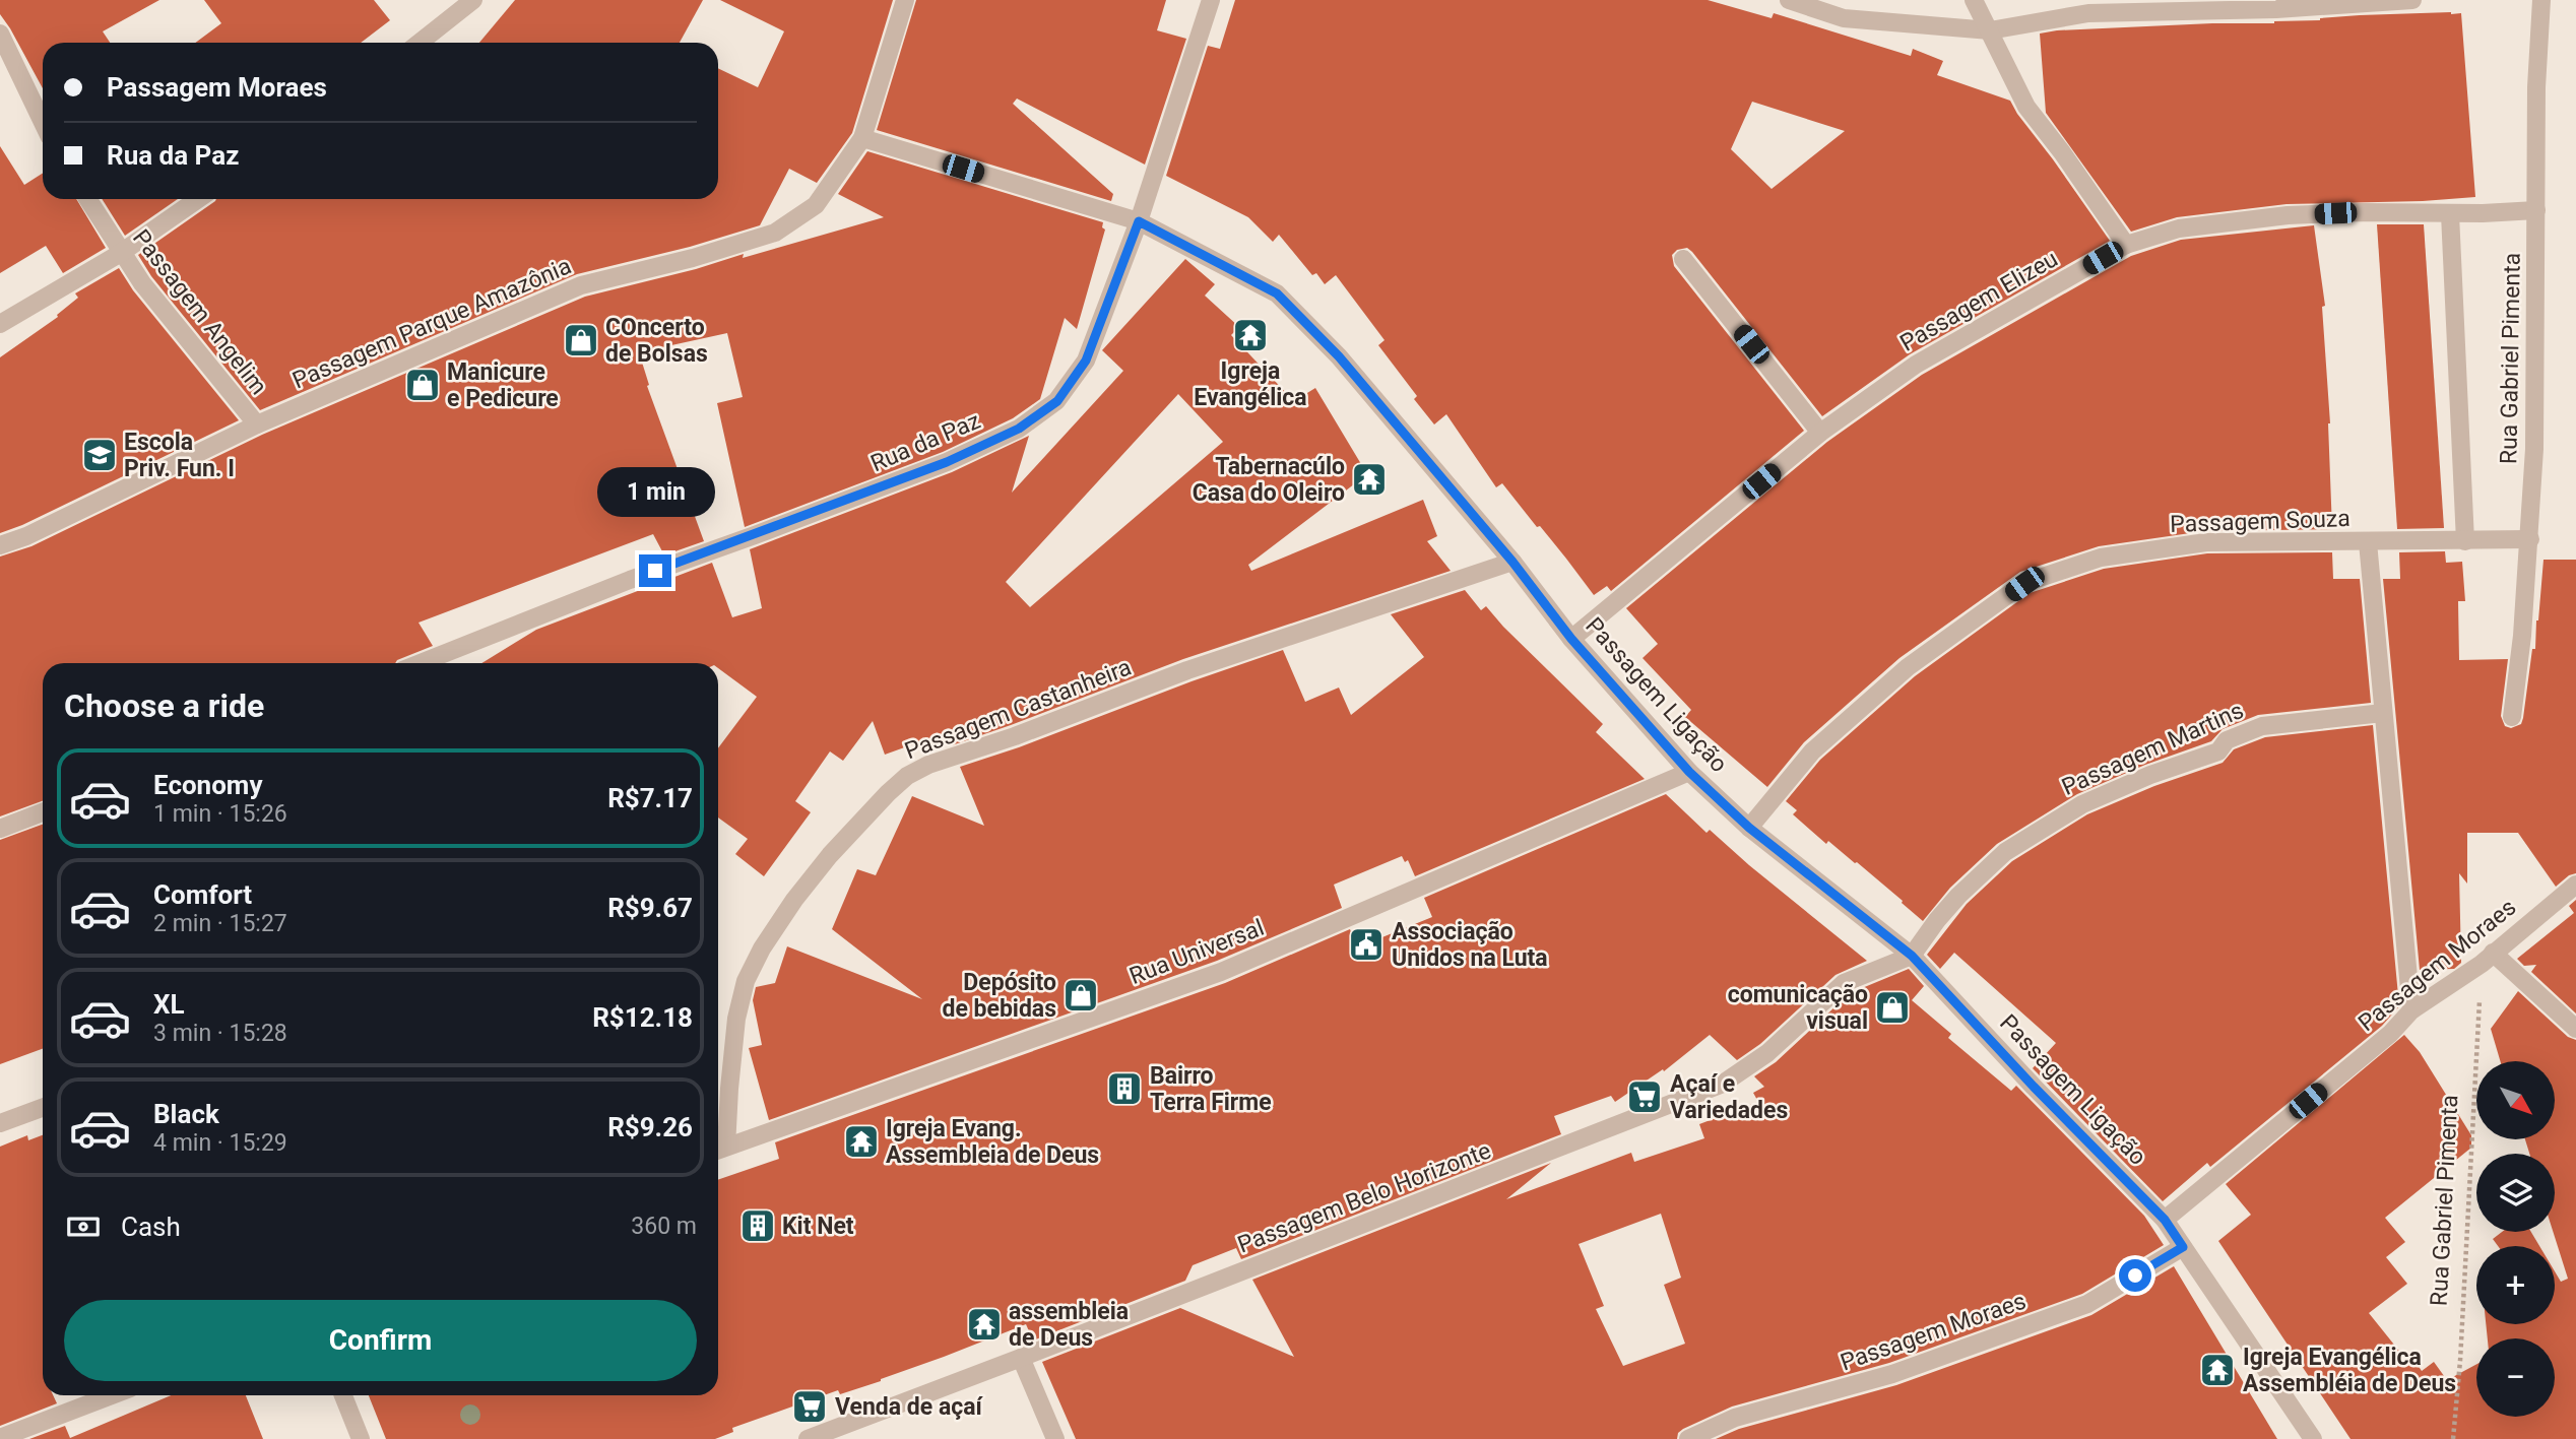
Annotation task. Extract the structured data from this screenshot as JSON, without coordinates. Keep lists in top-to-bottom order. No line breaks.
{"streets":{"street":["Passagem Elizeu","Passagem Angelim","Passagem Parque Amazônia","Rua Gabriel Pimenta","Rua da Paz","Passagem Souza","Passagem Ligação","Passagem Castanheira","Passagem Martins","Rua Universal","Passagem Moraes","Passagem Belo Horizonte"]},"crossings":[["Passagem Elizeu","Rua Gabriel Pimenta"],["Passagem Elizeu","Passagem Ligação"],["Passagem Angelim","Passagem Parque Amazônia"],["Passagem Parque Amazônia","Passagem Ligação"],["Rua Gabriel Pimenta","Passagem Souza"],["Rua Gabriel Pimenta","Passagem Moraes"],["Rua da Paz","Passagem Ligação"],["Passagem Souza","Passagem Ligação"],["Passagem Ligação","Passagem Castanheira"],["Passagem Ligação","Passagem Martins"],["Passagem Ligação","Rua Universal"],["Passagem Ligação","Passagem Moraes"],["Passagem Ligação","Passagem Belo Horizonte"],["Passagem Castanheira","Rua Universal"],["Passagem Martins","Passagem Belo Horizonte"]],"places":{"temple":["Igreja Evangélica","Tabernacúlo Casa do Oleiro","Igreja Evang. Assembleia de Deus","assembleia de Deus","Igreja Evangélica Assembléia de Deus"],"shop":["COncerto de Bolsas","Manicure e Pedicure","Depósito de bebidas","comunicação visual"],"school or university":["Escola Priv. Fun. I"],"public building":["Associação Unidos na Luta"],"building":["Bairro Terra Firme","Kit Net"],"supermarket":["Açaí e Variedades","Venda de açaí"]},"north":"bottom right","page":{"banner":["Passagem Moraes","Rua da Paz"],"bubble":"1 min","heading":"Choose a ride","list":[{"name":"Economy","note":"1 min · 15:26","value":"R$7.17"},{"name":"Comfort","note":"2 min · 15:27","value":"R$9.67"},{"name":"XL","note":"3 min · 15:28","value":"R$12.18"},{"name":"Black","note":"4 min · 15:29","value":"R$9.26"}],"map_buttons":["+","−"],"pay":["Cash","360 m"],"buttons":"Confirm"}}
